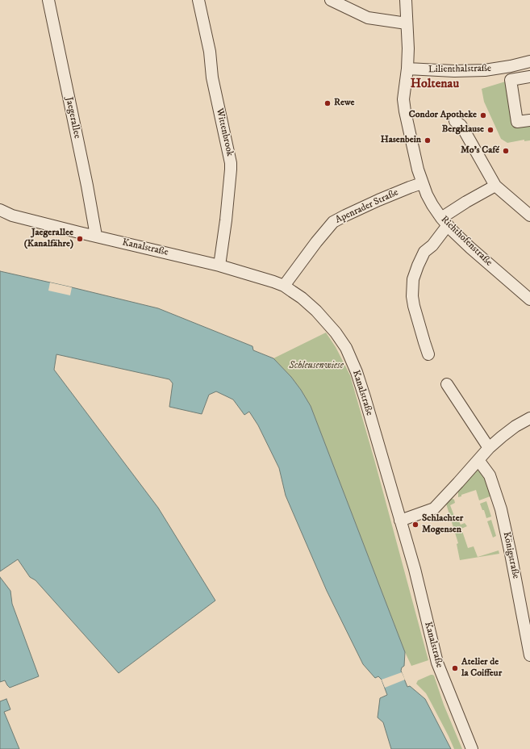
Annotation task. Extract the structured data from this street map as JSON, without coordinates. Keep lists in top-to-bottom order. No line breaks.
{"streets":{"street":["Lilienthalstraße","Jaegerallee","Wittenbrook","Apenrader Straße","Richthofenstraße","Kanalstraße","Königstraße"]},"crossings":[["Lilienthalstraße","Richthofenstraße"],["Jaegerallee","Kanalstraße"],["Wittenbrook","Kanalstraße"],["Apenrader Straße","Richthofenstraße"],["Apenrader Straße","Kanalstraße"]],"districts":["Holtenau"],"parks":["Schleusenwiese"],"places":["Rewe","Condor Apotheke","Bergklause","Hasenbein","Mo's Café","Jaegerallee (Kanalfähre)","Schlachter Mogensen","Atelier de la Coiffeur"]}
